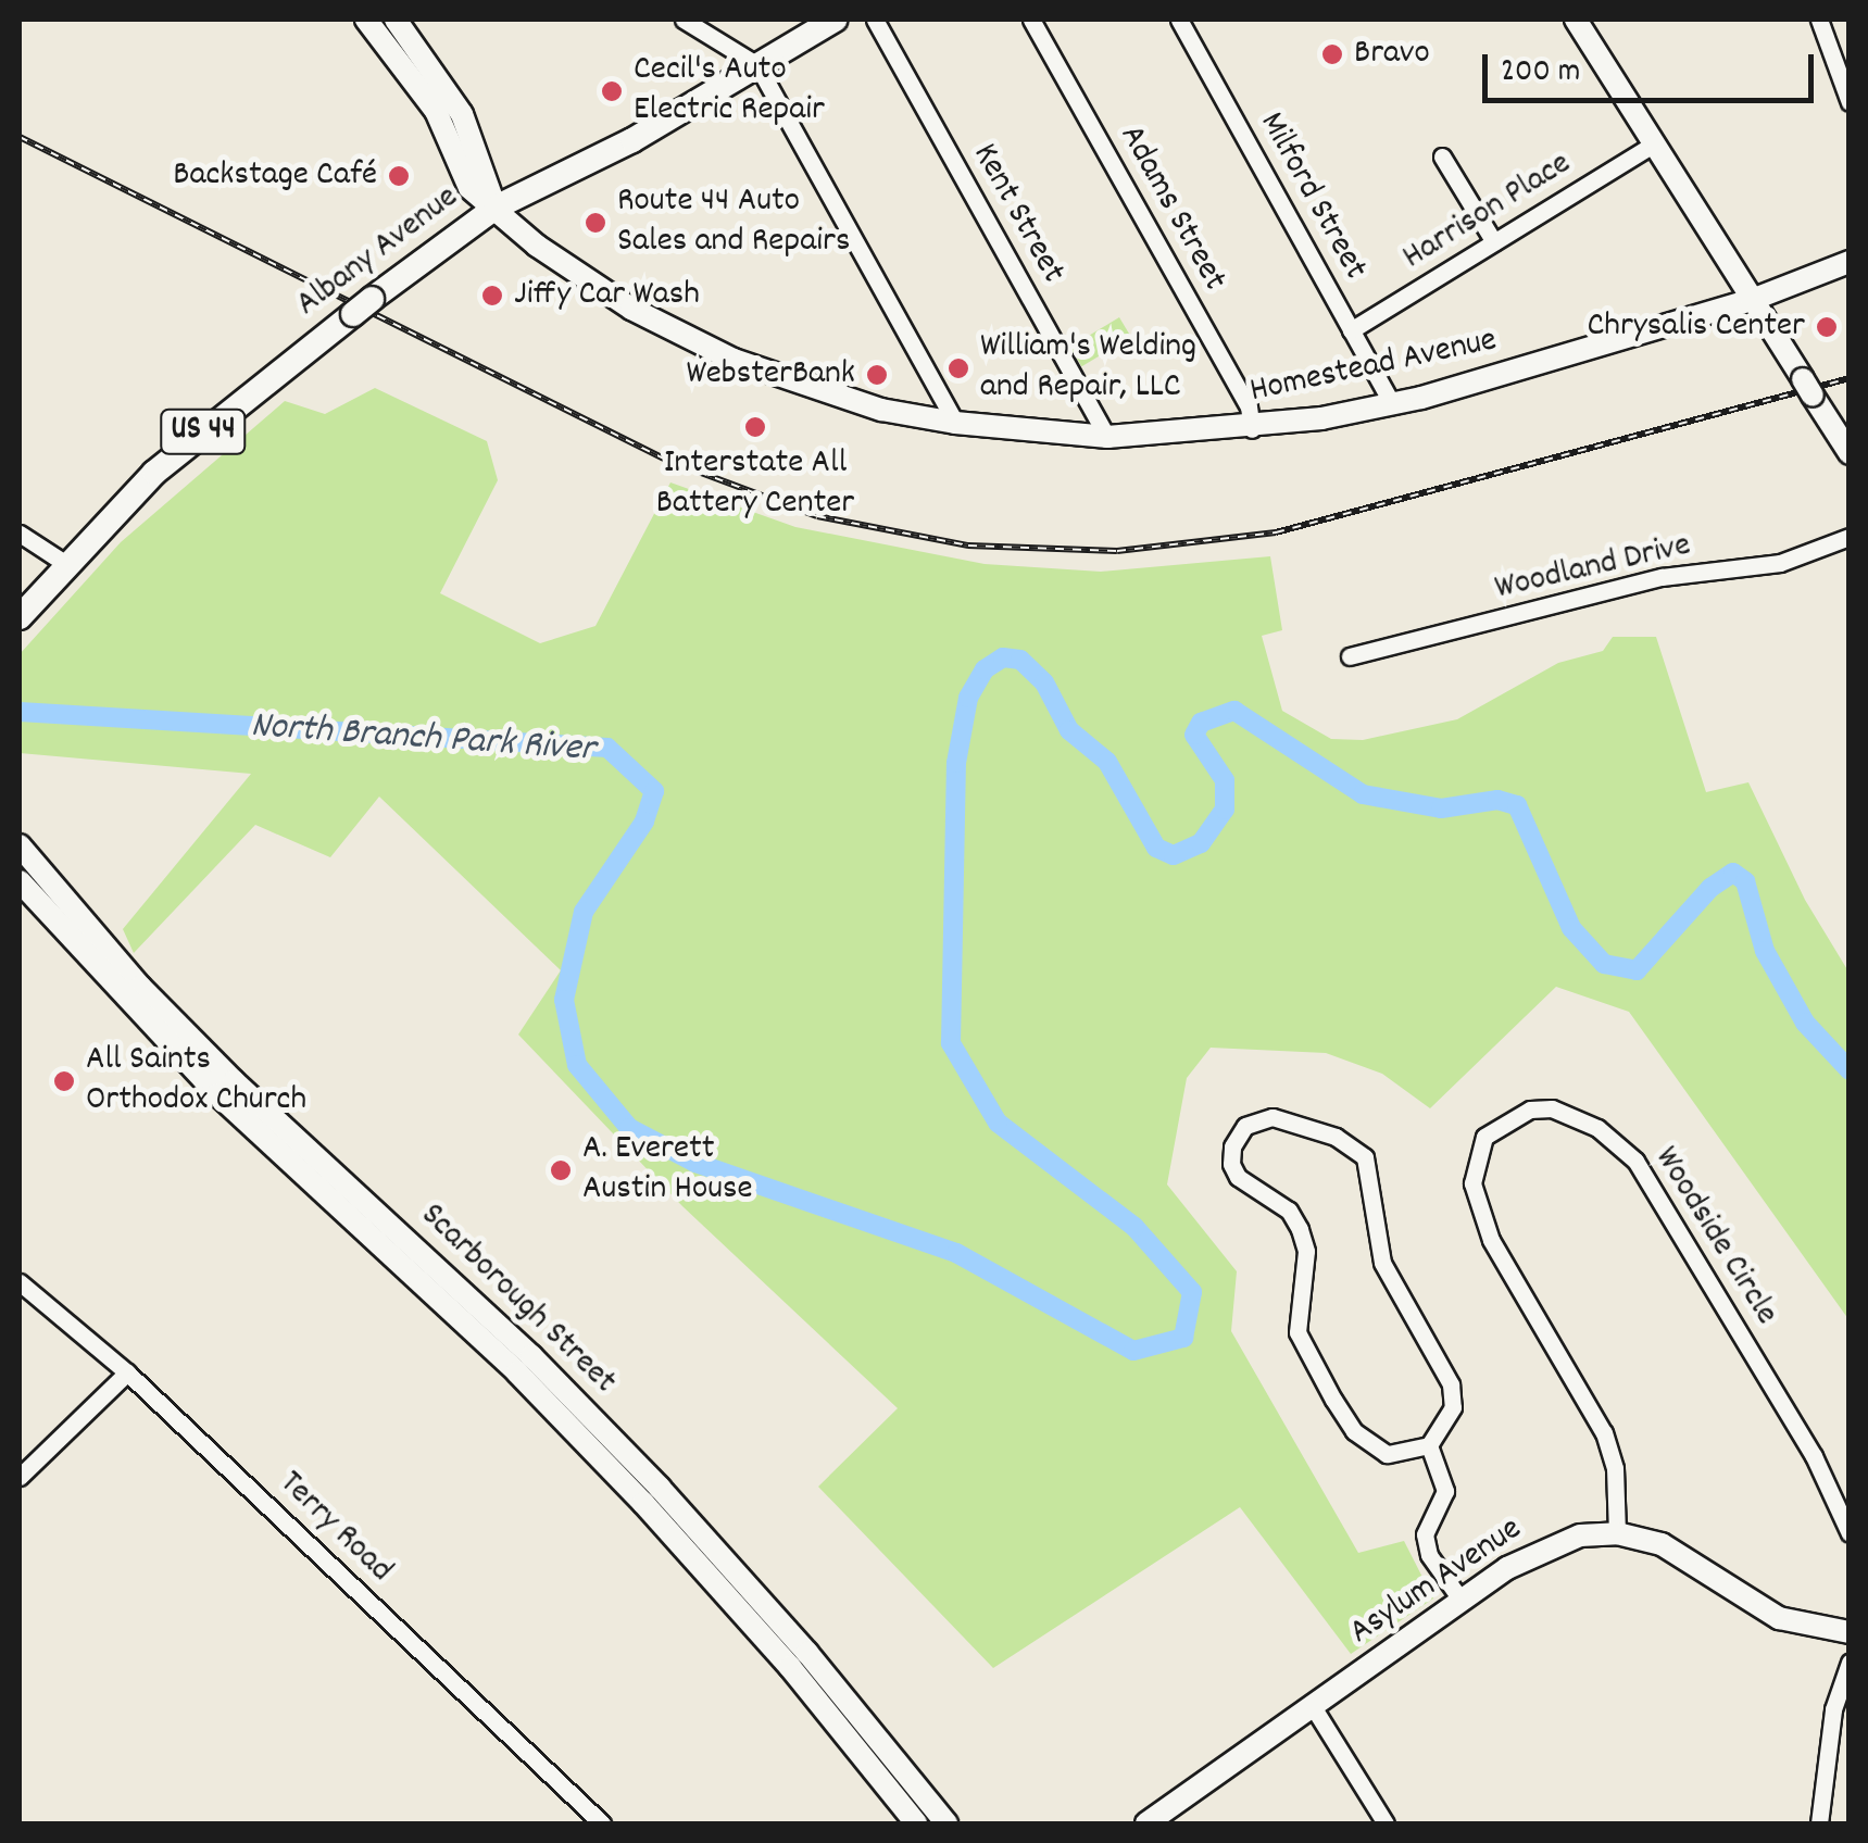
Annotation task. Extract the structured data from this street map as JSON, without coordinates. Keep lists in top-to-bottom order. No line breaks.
{"streets":{"highway":["Albany Avenue","US 44"],"main road":["Homestead Avenue","Scarborough Street","Asylum Avenue"],"street":["Milford Street","Adams Street","Harrison Place","Kent Street","Woodland Drive","Woodside Circle","Terry Road"]},"crossings":[["Milford Street","Harrison Place"],["Milford Street","Homestead Avenue"],["Adams Street","Homestead Avenue"],["Kent Street","Homestead Avenue"],["Albany Avenue","Homestead Avenue"],["Woodside Circle","Asylum Avenue"]],"water":["North Branch Park River"],"places":["Bravo","Cecil's Auto Electric Repair","Backstage Café","Route 44 Auto Sales and Repairs","Jiffy Car Wash","Chrysalis Center","William's Welding and Repair, LLC","WebsterBank","Interstate All Battery Center","All Saints Orthodox Church","A. Everett Austin House"],"scale_bar":"200 m"}
